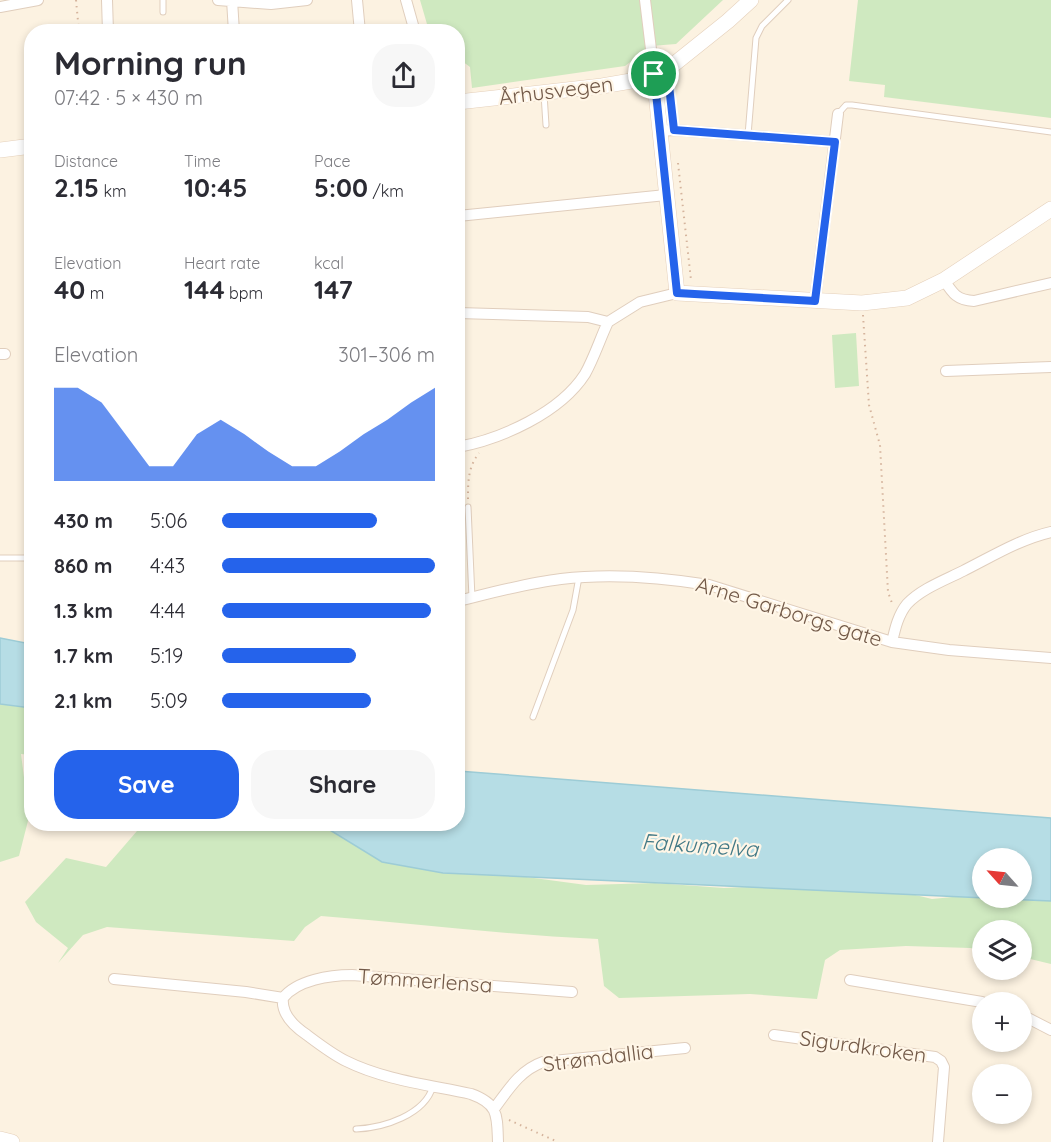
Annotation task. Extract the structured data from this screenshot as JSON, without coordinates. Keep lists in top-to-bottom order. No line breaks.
{"streets":{"street":["Århusvegen","Arne Garborgs gate","Tømmerlensa","Sigurdkroken","Strømdallia"]},"water":["Falkumelva"],"north":"top left","page":{"heading":["Morning run","07:42 · 5 × 430 m"],"stats":[["Distance","2.15 km"],["Time","10:45"],["Pace","5:00 /km"],["Elevation","40 m"],["Heart rate","144 bpm"],["kcal","147"]],"chart":["Elevation","301–306 m"],"list":[{"name":"430 m","note":"5:06"},{"name":"860 m","note":"4:43"},{"name":"1.3 km","note":"4:44"},{"name":"1.7 km","note":"5:19"},{"name":"2.1 km","note":"5:09"}],"buttons":["Save","Share"],"map_buttons":["+","−"]}}
